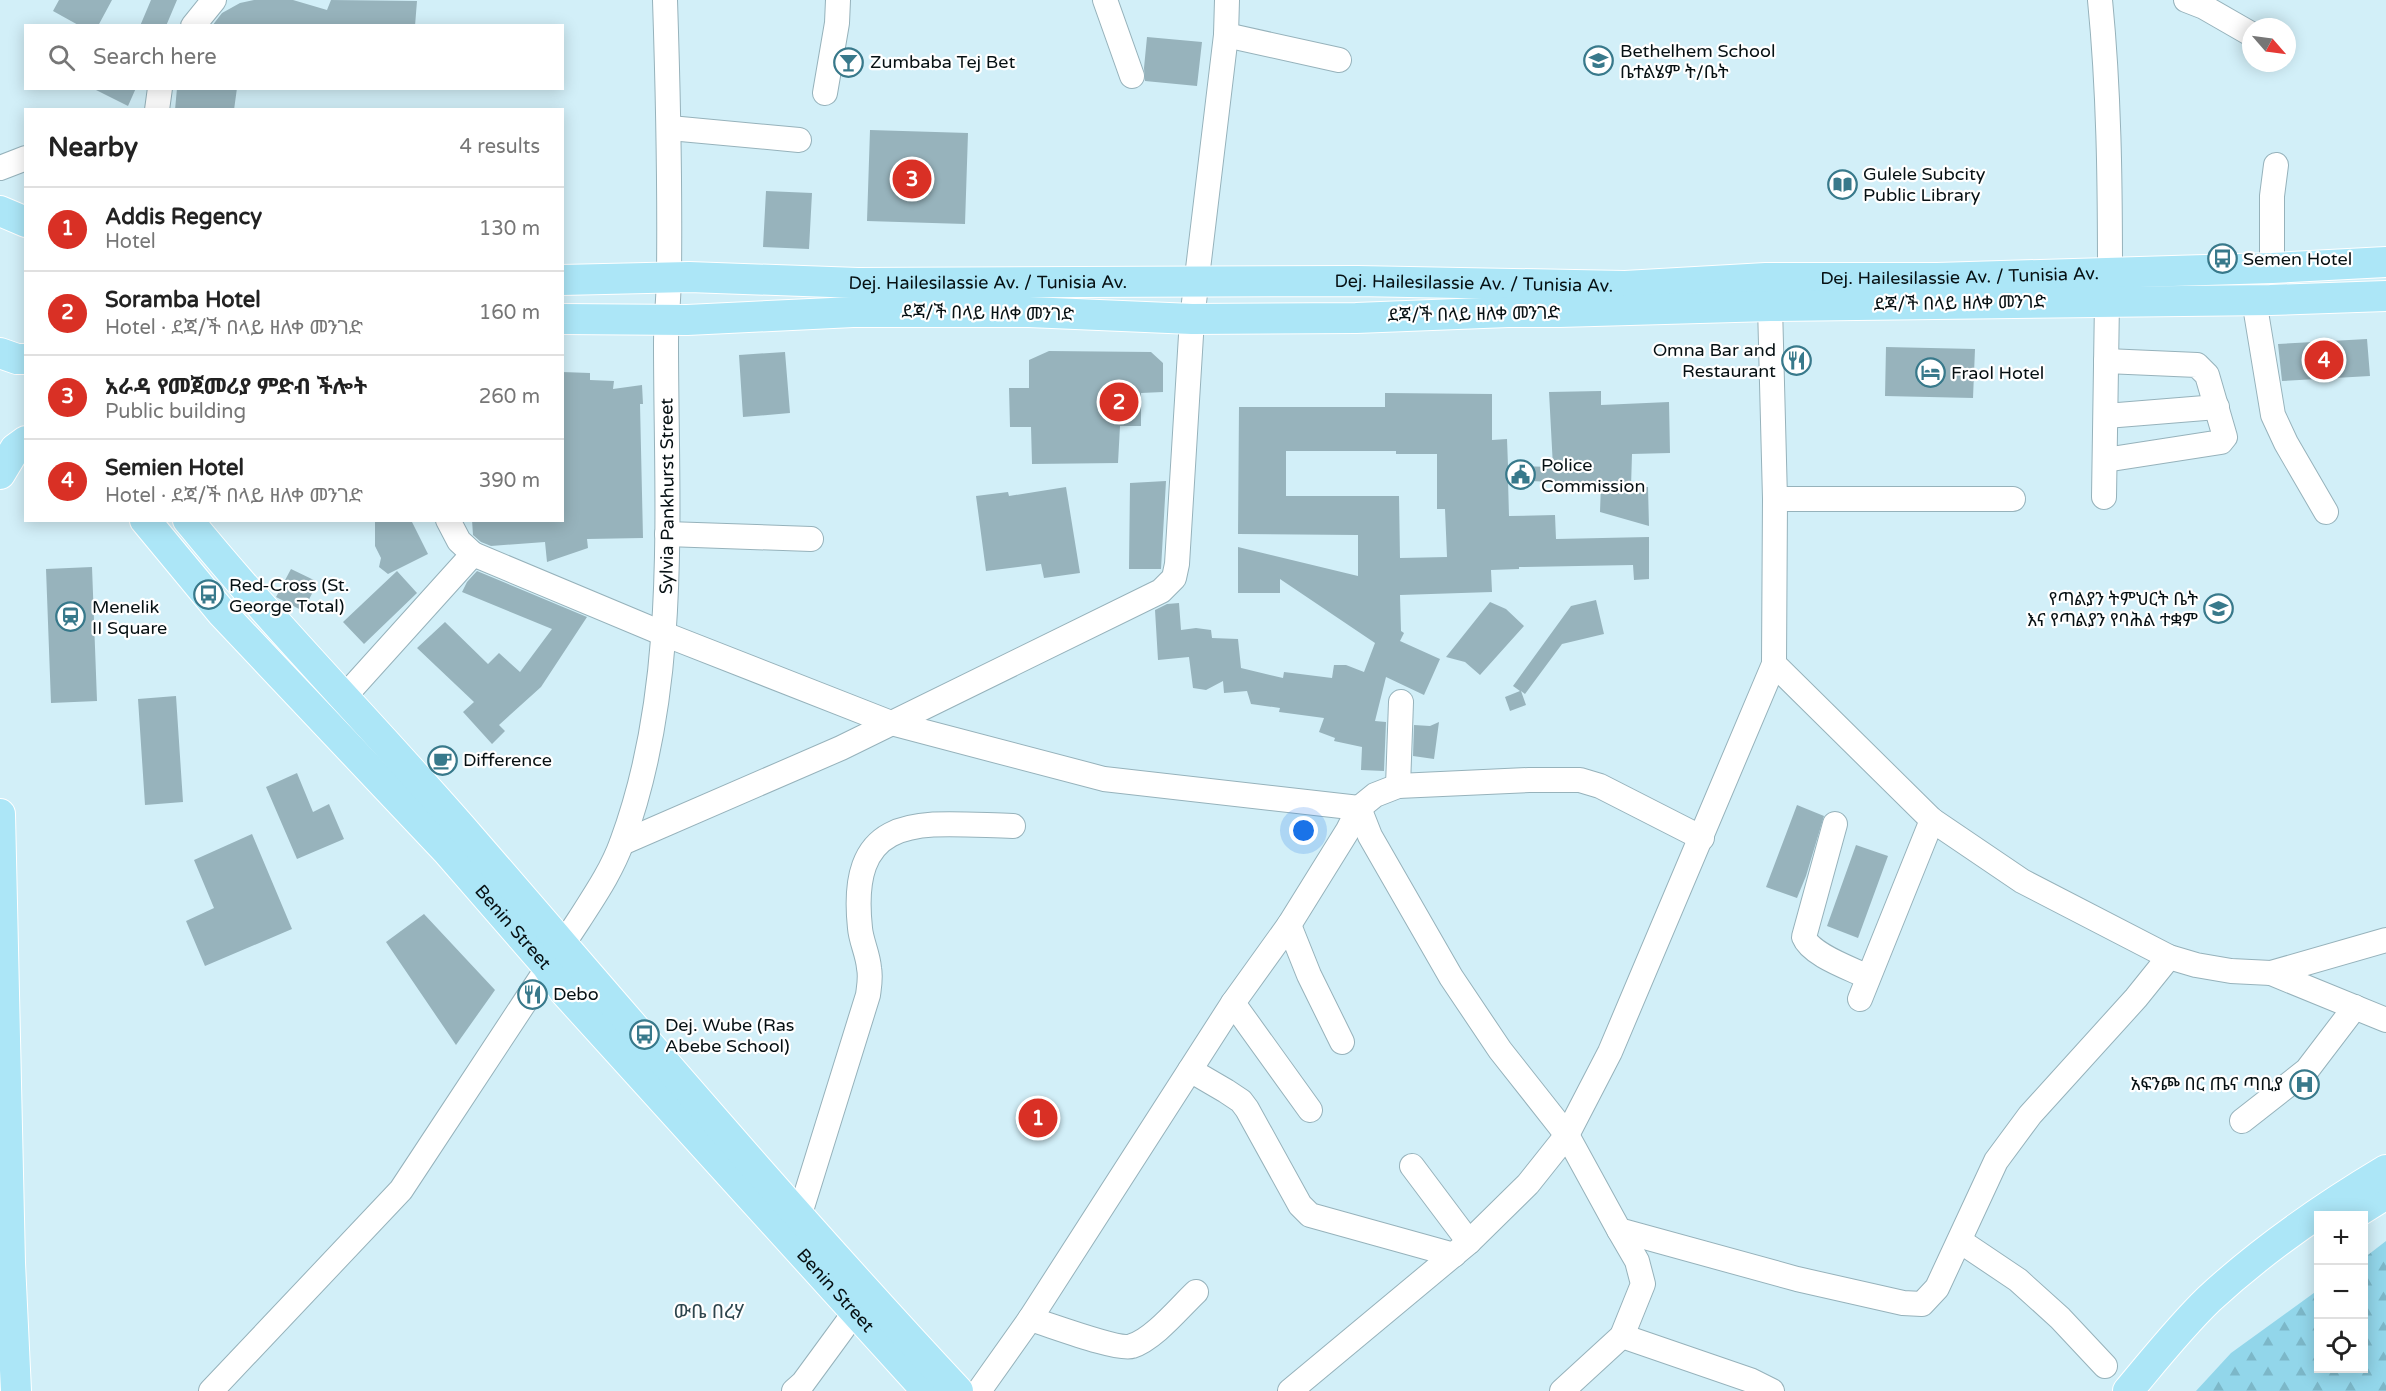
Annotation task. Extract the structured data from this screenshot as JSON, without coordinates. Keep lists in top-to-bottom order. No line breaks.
{"streets":{"main road":["Dej. Hailesilassie Av. / Tunisia Av.","ደጃ/ች በላይ ዘለቀ መንገድ","Benin Street"],"street":["Sylvia Pankhurst Street"]},"crossings":[["Dej. Hailesilassie Av. / Tunisia Av.","ደጃ/ች በላይ ዘለቀ መንገድ"],["Dej. Hailesilassie Av. / Tunisia Av.","Sylvia Pankhurst Street"],["ደጃ/ች በላይ ዘለቀ መንገድ","Sylvia Pankhurst Street"],["Sylvia Pankhurst Street","Benin Street"]],"districts":["ውቤ በረሃ"],"places":{"school or university":["Bethelhem School ቤተልሄም ት/ቤት","የጣልያን ትምህርት ቤት እና የጣልያን የባሕል ተቋም"],"bar":["Zumbaba Tej Bet"],"library":["Gulele Subcity Public Library"],"bus stop":["Semen Hotel","Red-Cross (St. George Total)","Dej. Wube (Ras Abebe School)"],"restaurant":["Omna Bar and Restaurant","Debo"],"hotel":["Fraol Hotel"],"public building":["Police Commission"],"station":["Menelik II Square"],"cafe":["Difference"],"hospital":["አፍንጮ በር ጤና ጣቢያ"]},"north":"bottom right","page":{"search":"Search here","heading":["Nearby","4 results"],"pins":["3","4","2","1"],"list":[{"mark":"1","name":"Addis Regency","note":"Hotel","value":"130 m"},{"mark":"2","name":"Soramba Hotel","note":"Hotel · ደጃ/ች በላይ ዘለቀ መንገድ","value":"160 m"},{"mark":"3","name":"አራዳ የመጀመሪያ ምድብ ችሎት","note":"Public building","value":"260 m"},{"mark":"4","name":"Semien Hotel","note":"Hotel · ደጃ/ች በላይ ዘለቀ መንገድ","value":"390 m"}],"map_buttons":["+","−"]}}
